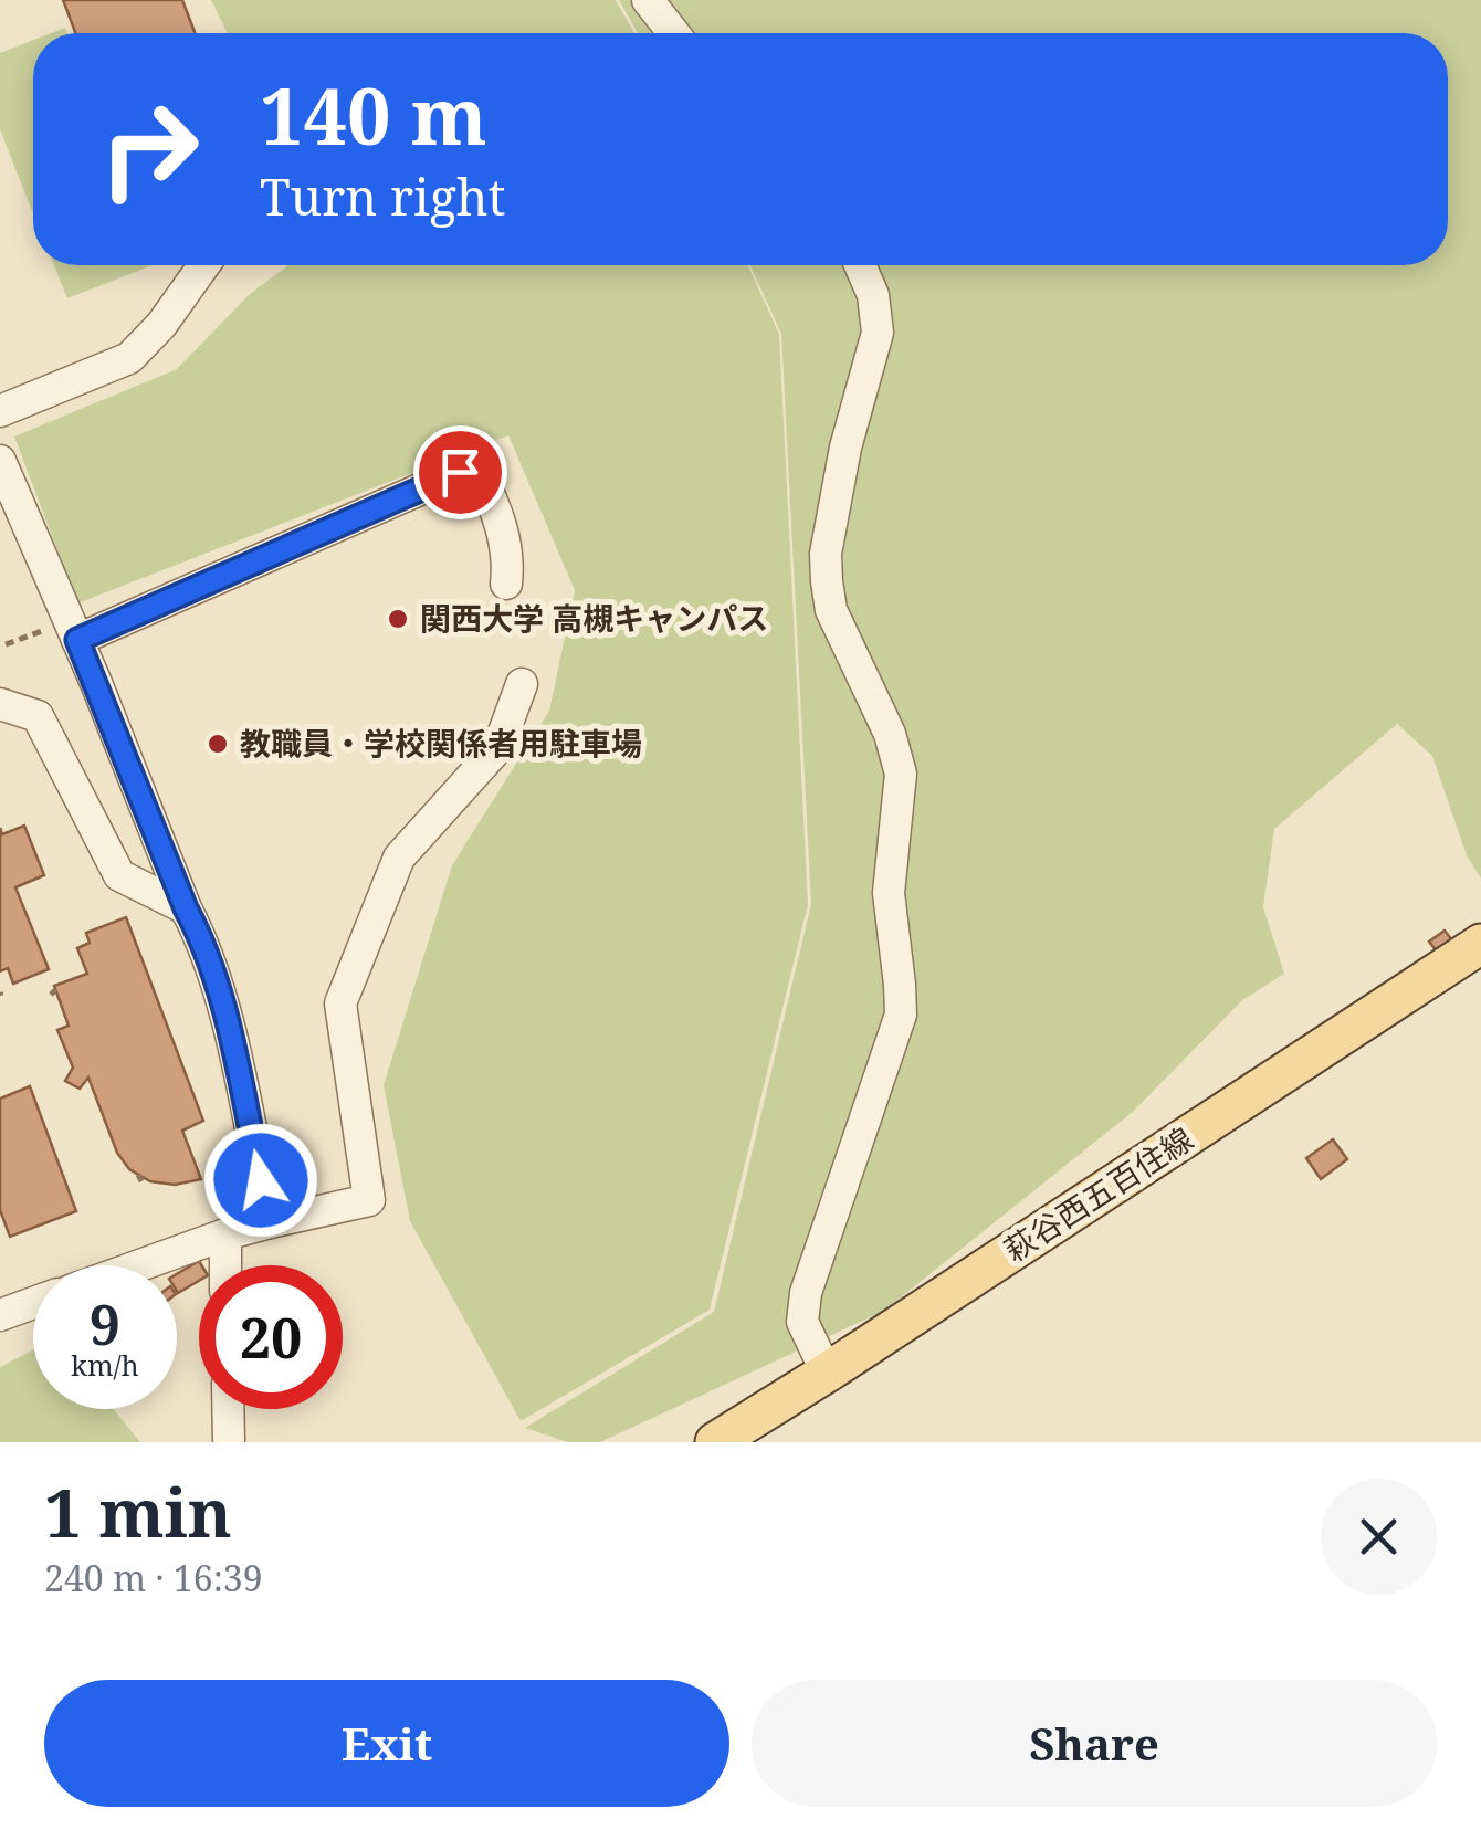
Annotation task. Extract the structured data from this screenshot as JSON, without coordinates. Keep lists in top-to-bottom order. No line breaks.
{"streets":{"main road":["萩谷西五百住線"]},"places":["関西大学 高槻キャンパス","教職員・学校関係者用駐車場"],"page":{"turn":["140 m","Turn right"],"speed":"9 km/h","limit":"20","heading":["1 min","240 m · 16:39"],"buttons":["Exit","Share"]}}
